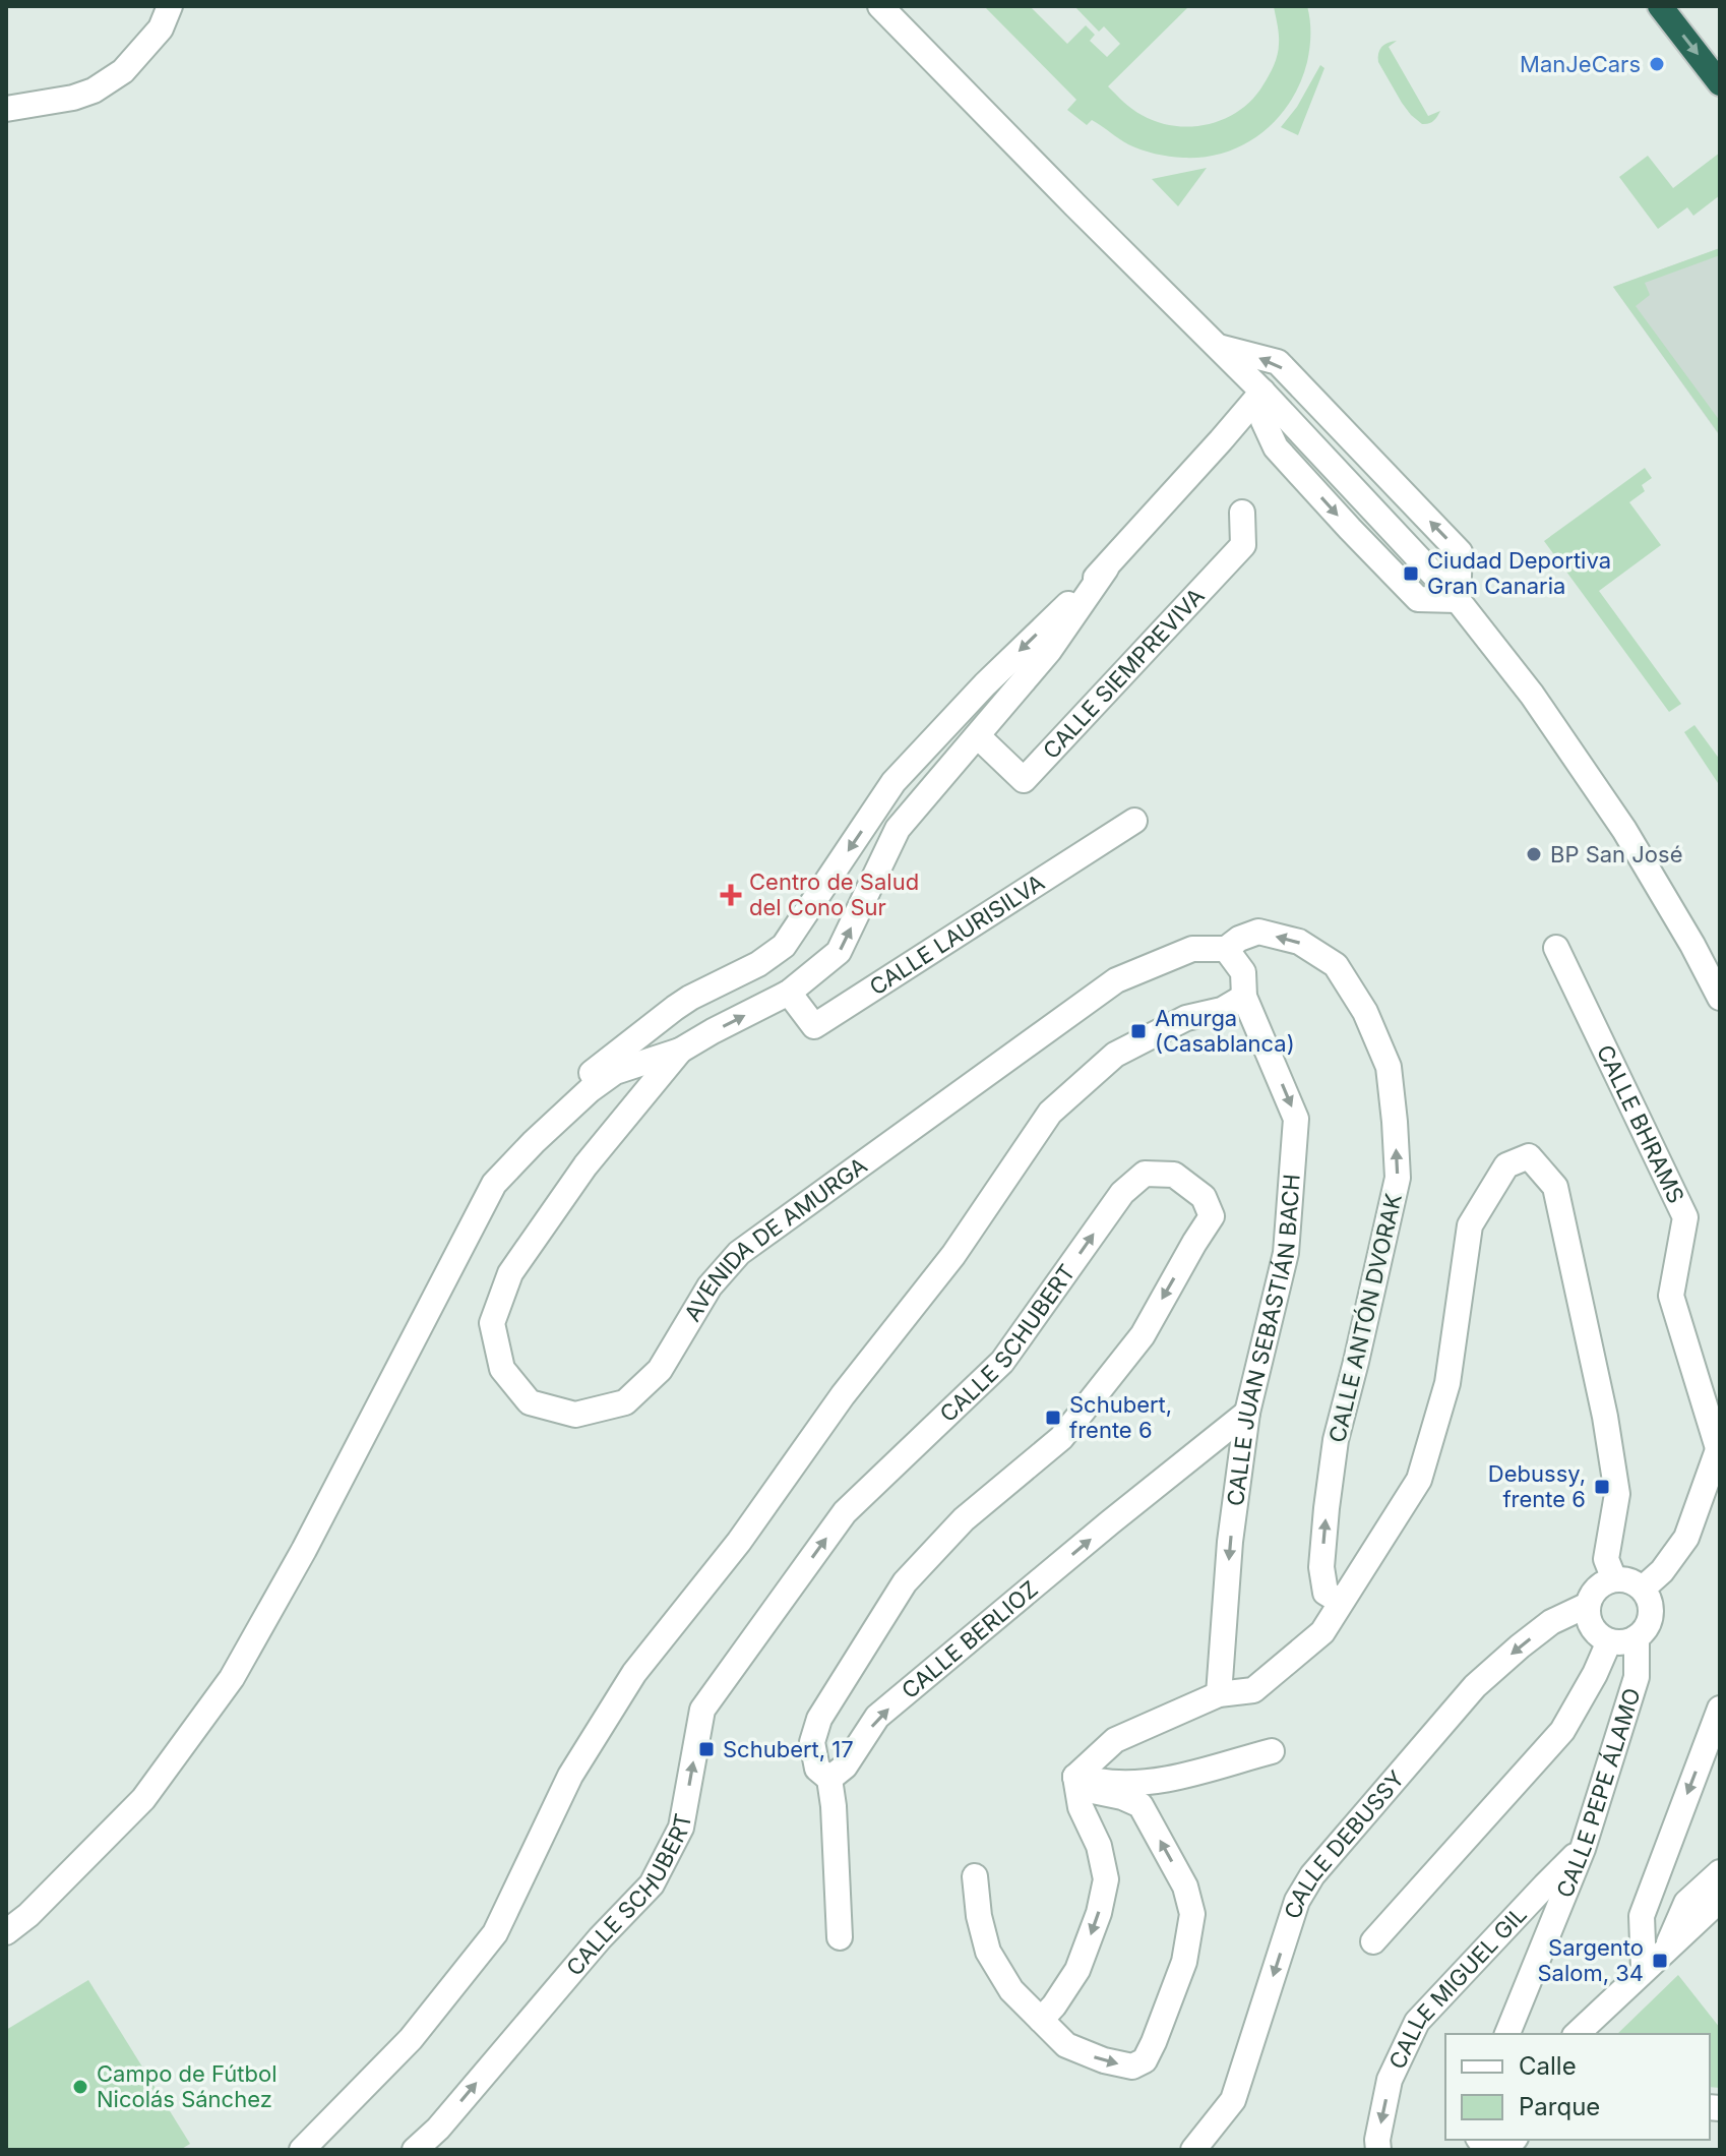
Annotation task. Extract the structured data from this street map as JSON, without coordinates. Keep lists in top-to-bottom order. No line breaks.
{"streets":{"street":["CALLE SIEMPREVIVA","CALLE LAURISILVA","CALLE BHRAMS","AVENIDA DE AMURGA","CALLE ANTÓN DVORAK","CALLE JUAN SEBASTIÁN BACH","CALLE SCHUBERT","CALLE BERLIOZ","CALLE PEPE ÁLAMO","CALLE DEBUSSY","CALLE MIGUEL GIL"]},"crossings":[["CALLE SIEMPREVIVA","AVENIDA DE AMURGA"],["CALLE LAURISILVA","AVENIDA DE AMURGA"],["AVENIDA DE AMURGA","CALLE ANTÓN DVORAK"],["CALLE JUAN SEBASTIÁN BACH","CALLE BERLIOZ"],["CALLE SCHUBERT","CALLE BERLIOZ"],["CALLE PEPE ÁLAMO","CALLE DEBUSSY"],["CALLE PEPE ÁLAMO","CALLE MIGUEL GIL"]],"one_way":["CALLE ANTÓN DVORAK","CALLE JUAN SEBASTIÁN BACH"],"places":{"other":["ManJeCars","BP San José","Campo de Fútbol Nicolás Sánchez"],"transit":["Ciudad Deportiva Gran Canaria","Amurga (Casablanca)","Schubert, frente 6","Debussy, frente 6","Schubert, 17","Sargento Salom, 34"],"health":["Centro de Salud del Cono Sur"]},"legend":["Calle","Parque"]}
